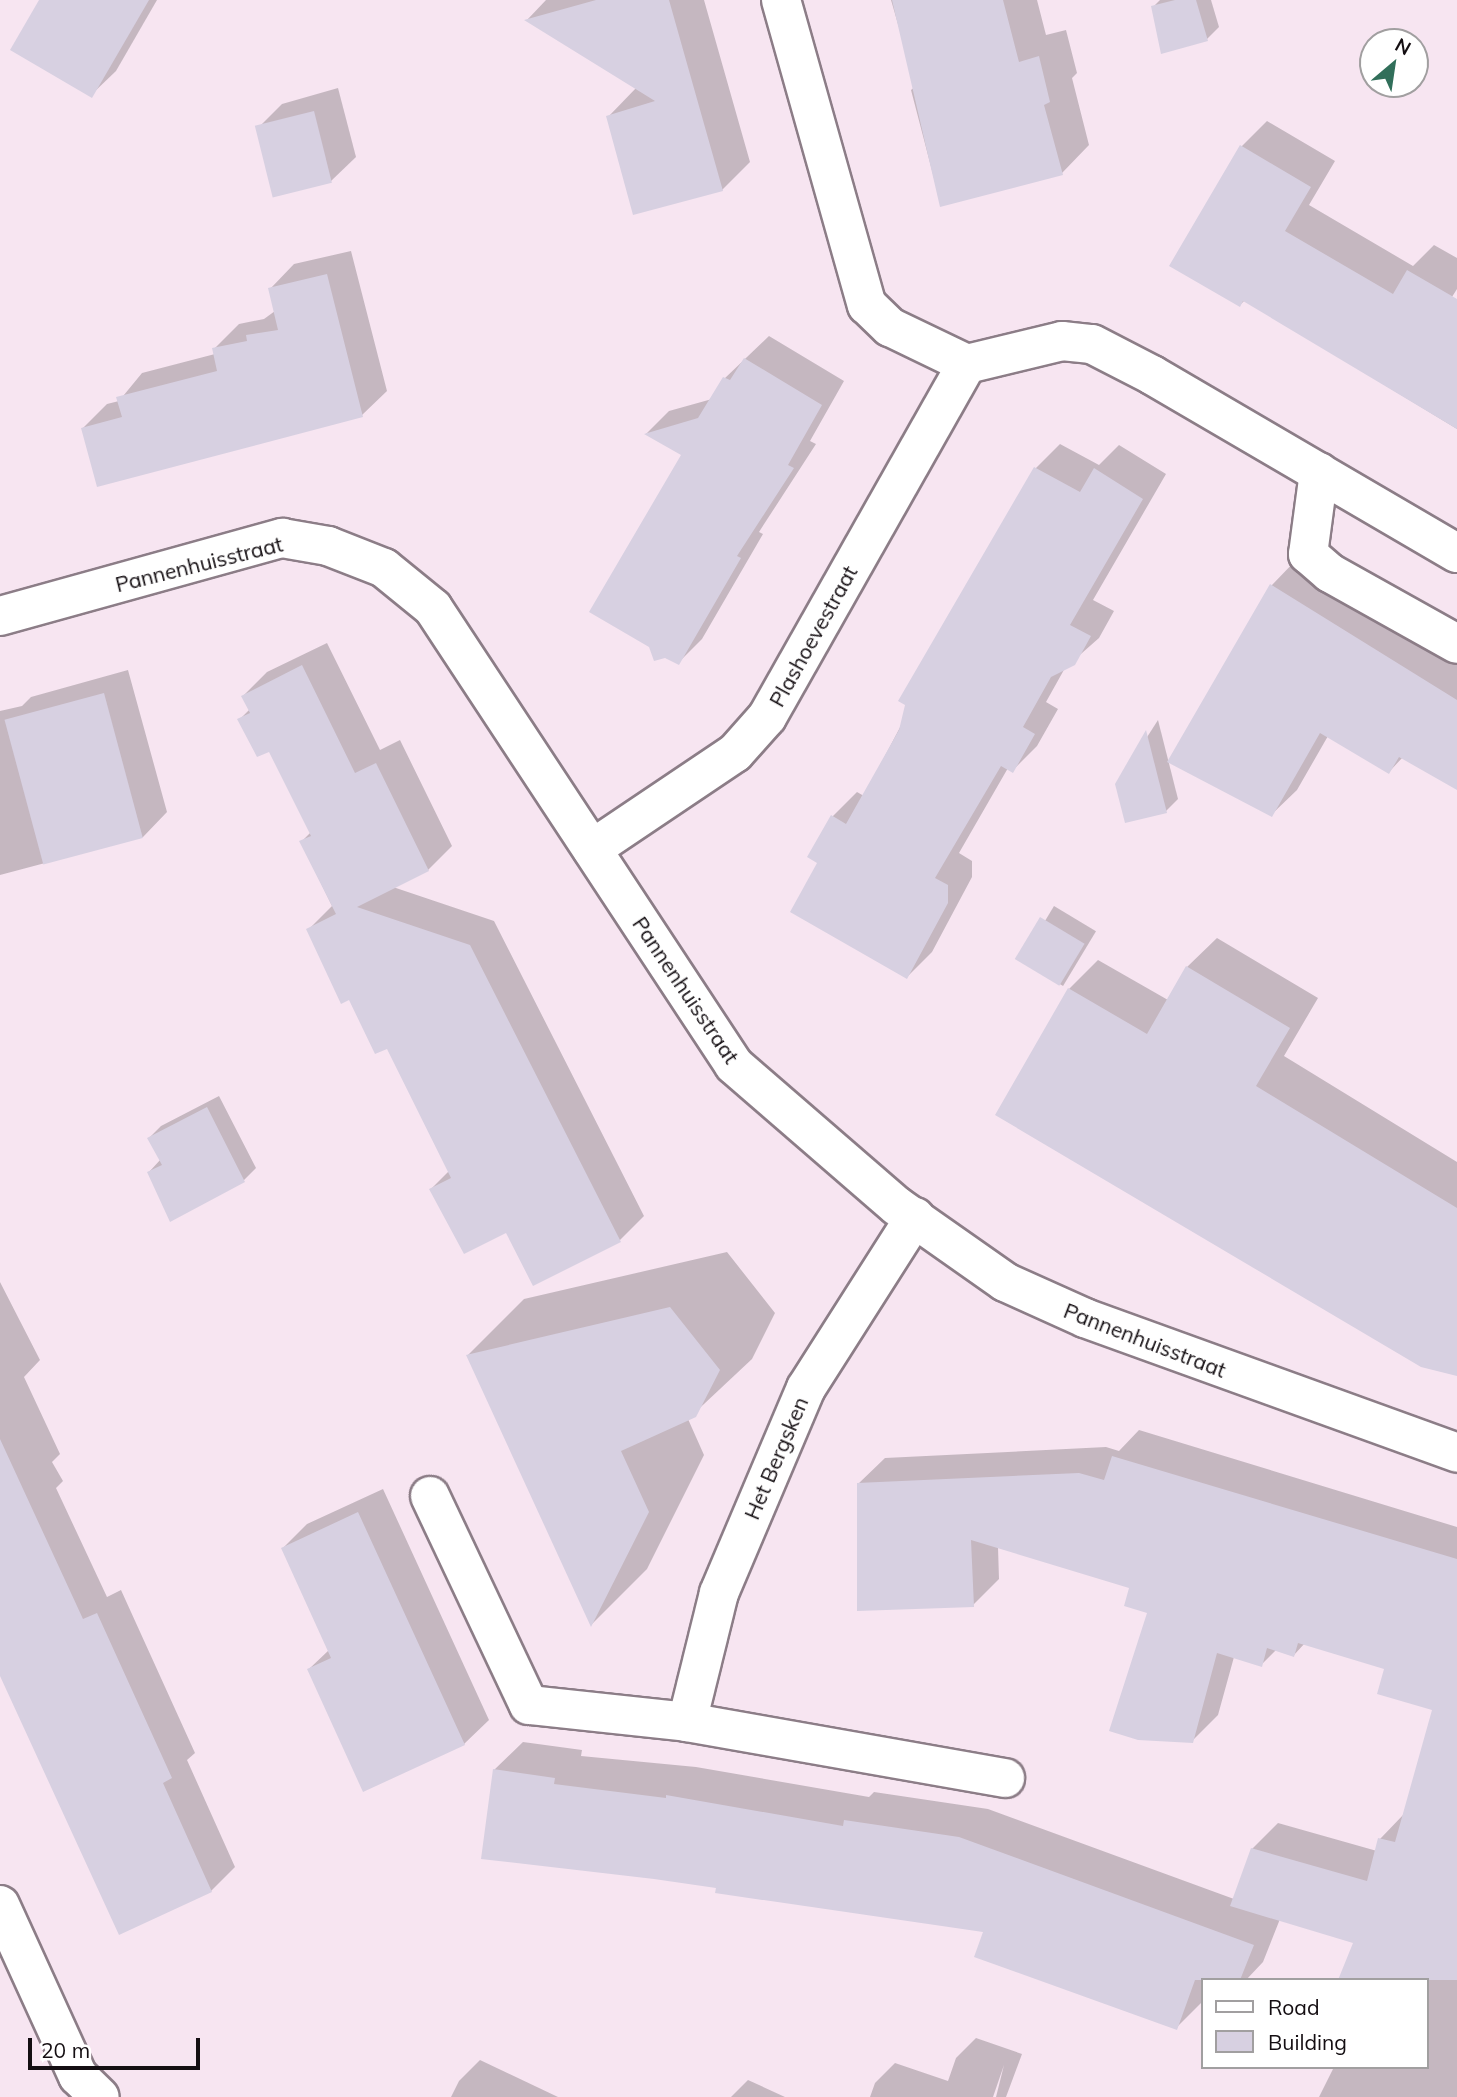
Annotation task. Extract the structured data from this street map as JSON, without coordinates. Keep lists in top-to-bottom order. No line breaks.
{"streets":{"street":["Pannenhuisstraat","Plashoevestraat","Het Bergsken"]},"crossings":[["Pannenhuisstraat","Plashoevestraat"],["Pannenhuisstraat","Het Bergsken"]],"legend":["Road","Building"],"scale_bar":"20 m","north":"top right"}
